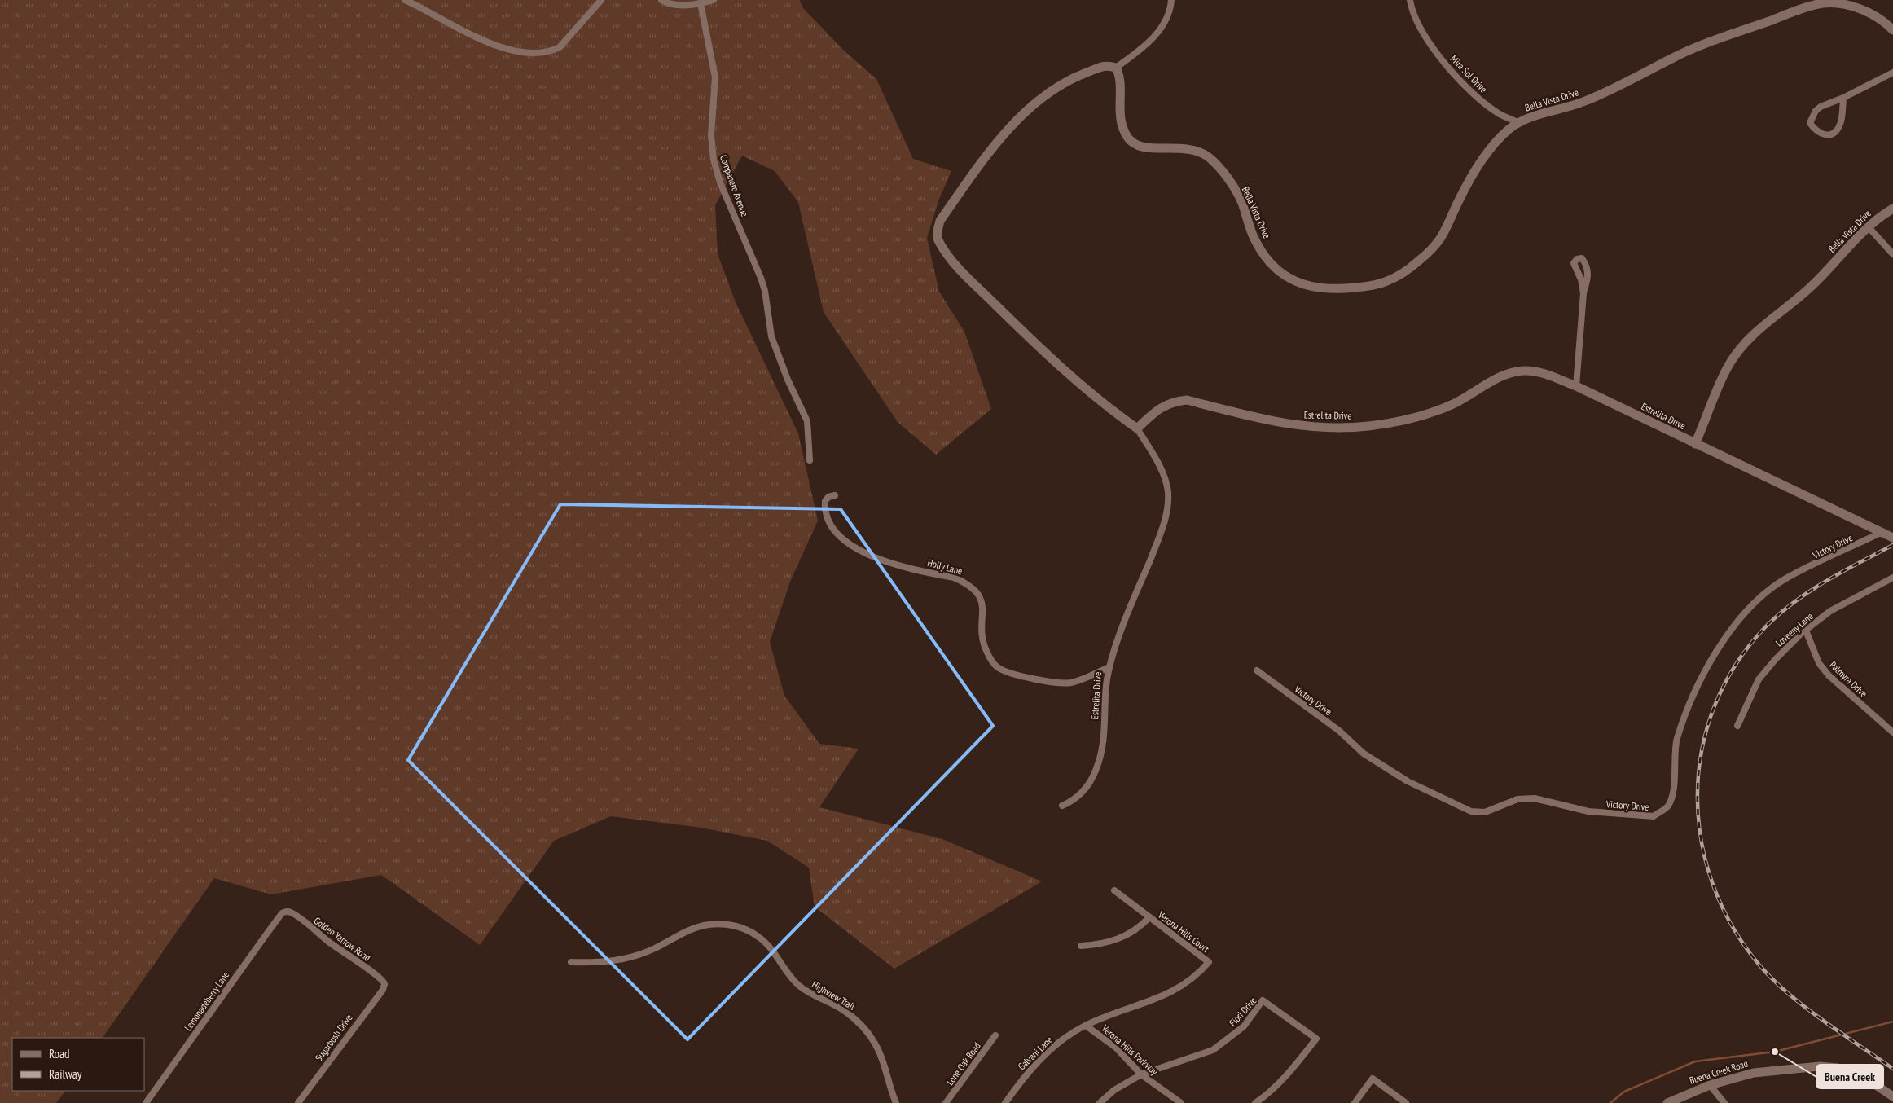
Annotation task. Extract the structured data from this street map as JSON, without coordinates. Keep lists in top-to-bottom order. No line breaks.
{"streets":{"street":["Mira Sol Drive","Bella Vista Drive","Companero Avenue","Estrelita Drive","Victory Drive","Holly Lane","Loveeny Lane","Palmyra Drive","Verona Hills Court","Golden Yarrow Road","Highview Trail","Lemonadeberry Lane","Fiori Drive","Sugarbush Drive","Verona Hills Parkway","Galvani Lane","Lone Oak Road","Buena Creek Road"]},"crossings":[["Mira Sol Drive","Bella Vista Drive"],["Bella Vista Drive","Estrelita Drive"],["Estrelita Drive","Victory Drive"],["Estrelita Drive","Holly Lane"],["Loveeny Lane","Palmyra Drive"],["Verona Hills Court","Verona Hills Parkway"],["Verona Hills Court","Galvani Lane"],["Golden Yarrow Road","Lemonadeberry Lane"],["Golden Yarrow Road","Sugarbush Drive"],["Fiori Drive","Verona Hills Parkway"],["Verona Hills Parkway","Galvani Lane"]],"places":["Buena Creek"],"legend":["Road","Railway"]}
